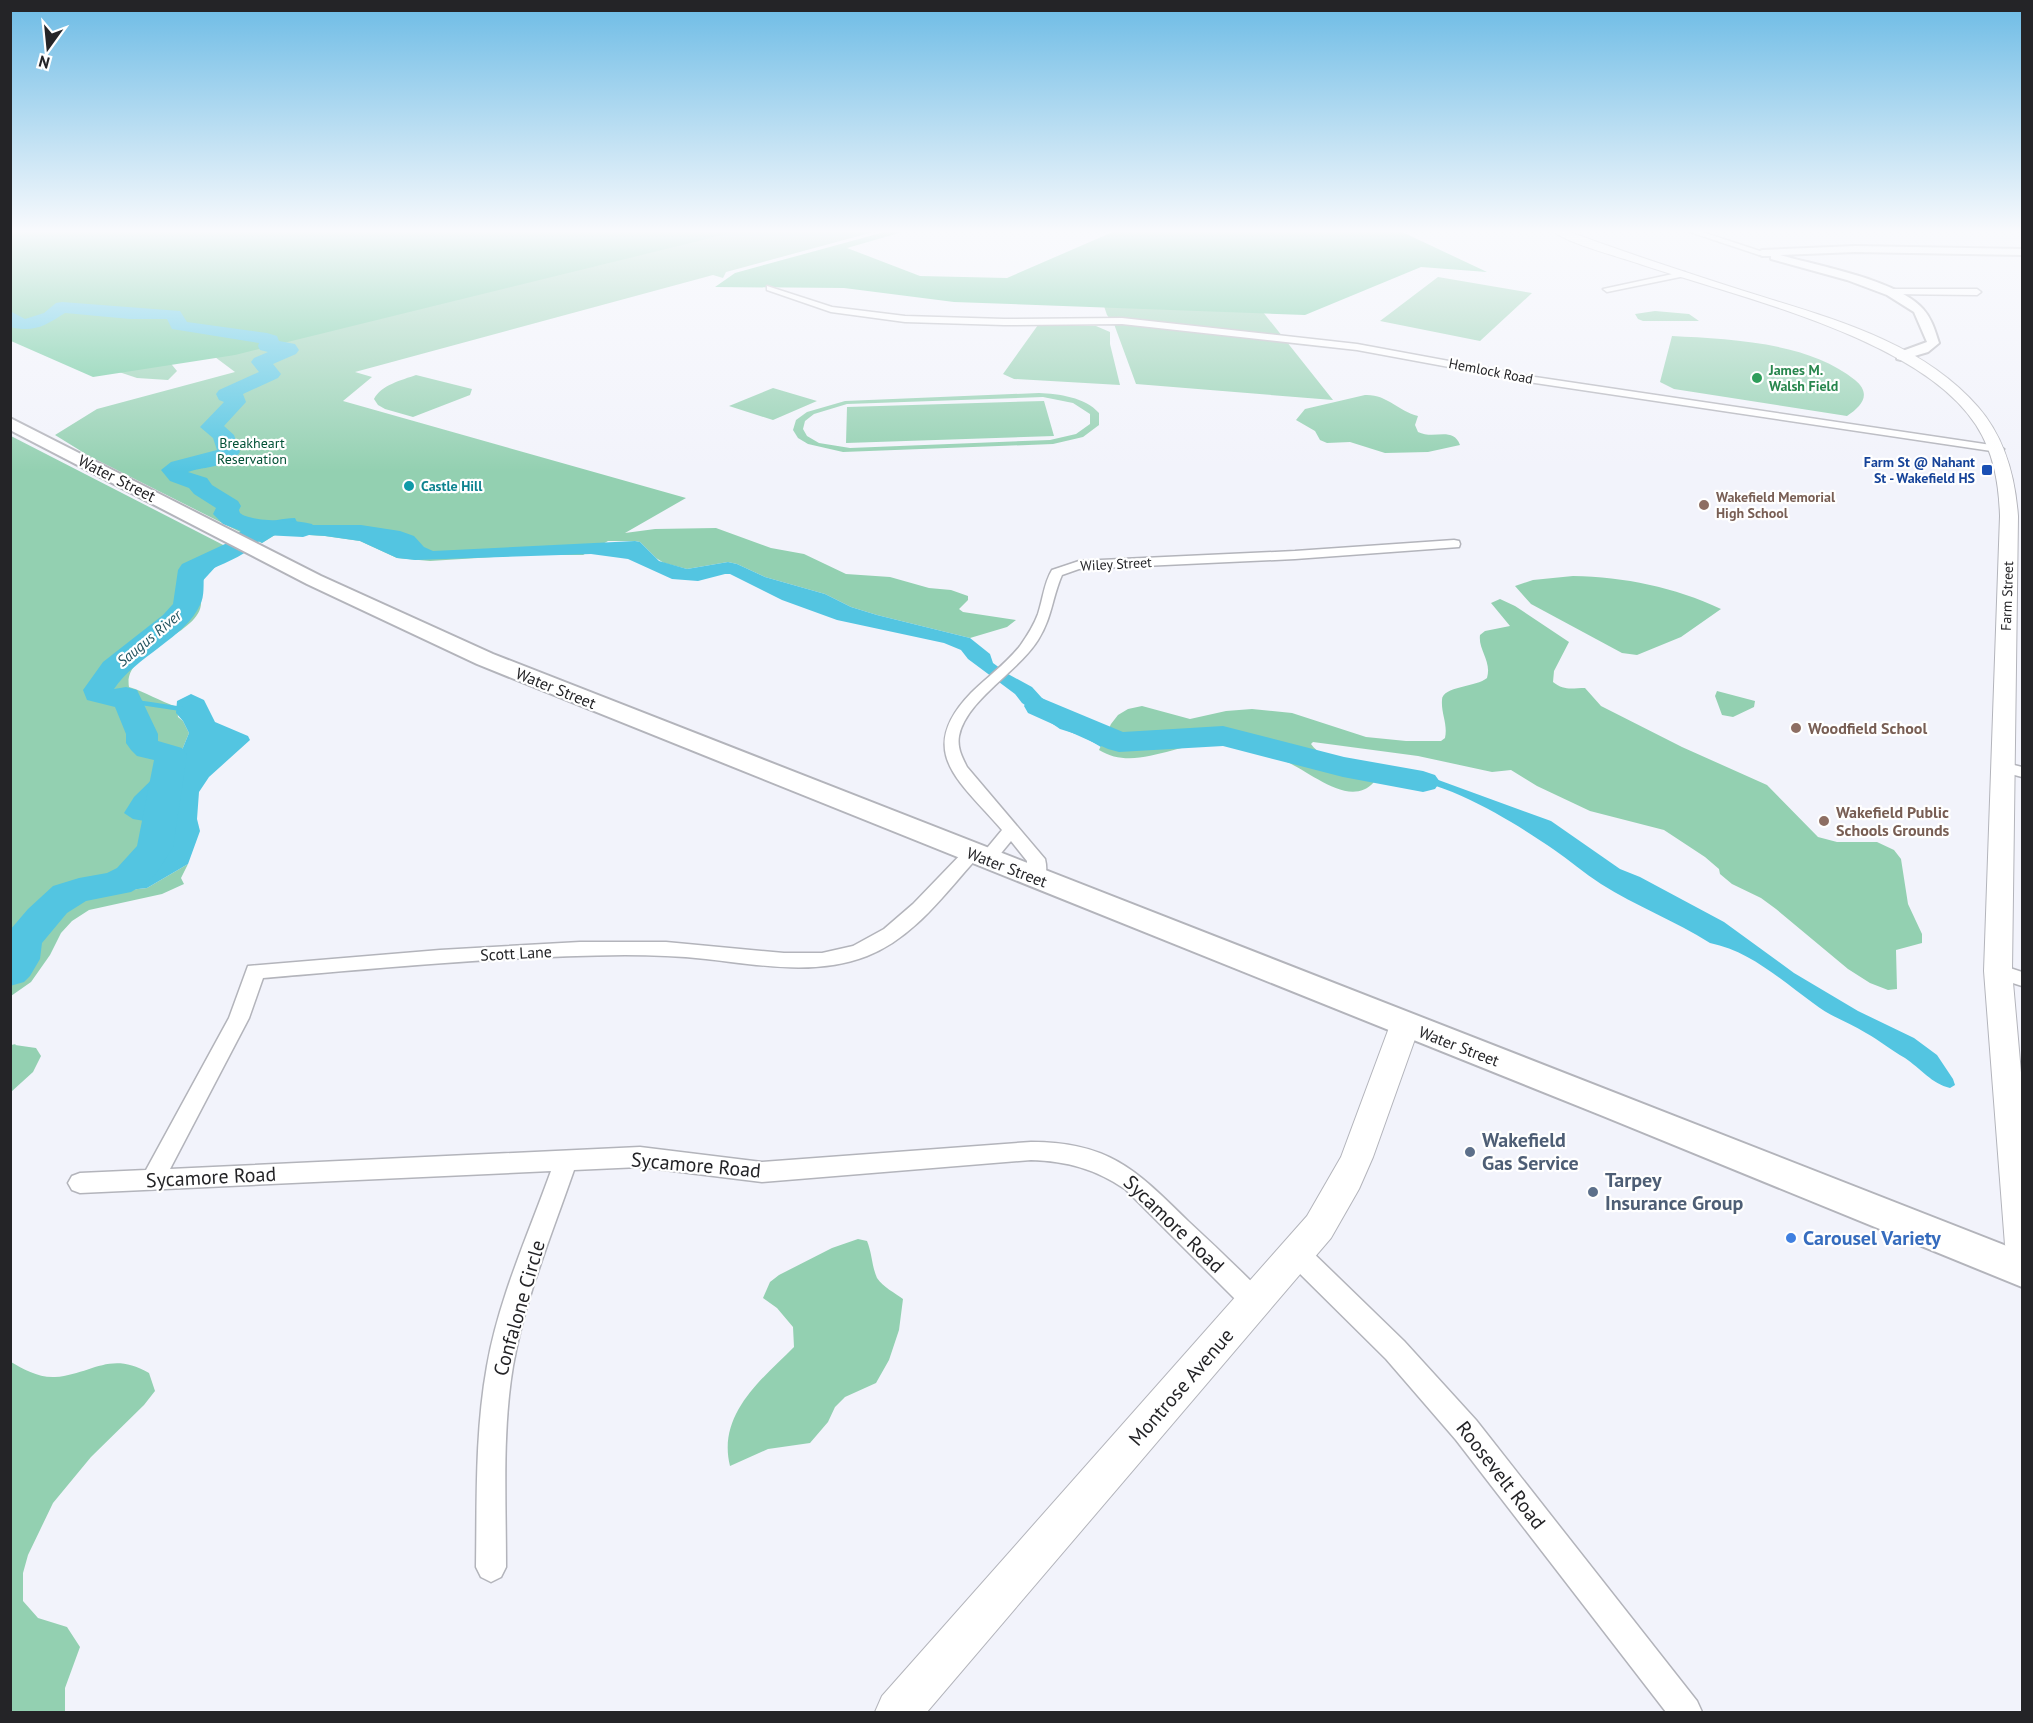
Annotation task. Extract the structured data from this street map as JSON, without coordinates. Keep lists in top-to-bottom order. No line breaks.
{"streets":{"main road":["Water Street","Farm Street","Montrose Avenue"],"street":["Hemlock Road","Wiley Street","Scott Lane","Sycamore Road","Confalone Circle","Roosevelt Road"]},"crossings":[["Hemlock Road","Farm Street"],["Water Street","Wiley Street"],["Water Street","Scott Lane"],["Water Street","Montrose Avenue"],["Scott Lane","Sycamore Road"],["Sycamore Road","Confalone Circle"],["Sycamore Road","Montrose Avenue"],["Montrose Avenue","Roosevelt Road"]],"water":["Saugus River"],"parks":["Breakheart Reservation"],"places":{"other":["James M. Walsh Field","Castle Hill","Wakefield Memorial High School","Woodfield School","Wakefield Public Schools Grounds","Wakefield Gas Service","Tarpey Insurance Group","Carousel Variety"],"transit":["Farm St @ Nahant St - Wakefield HS"]},"north":"bottom"}
